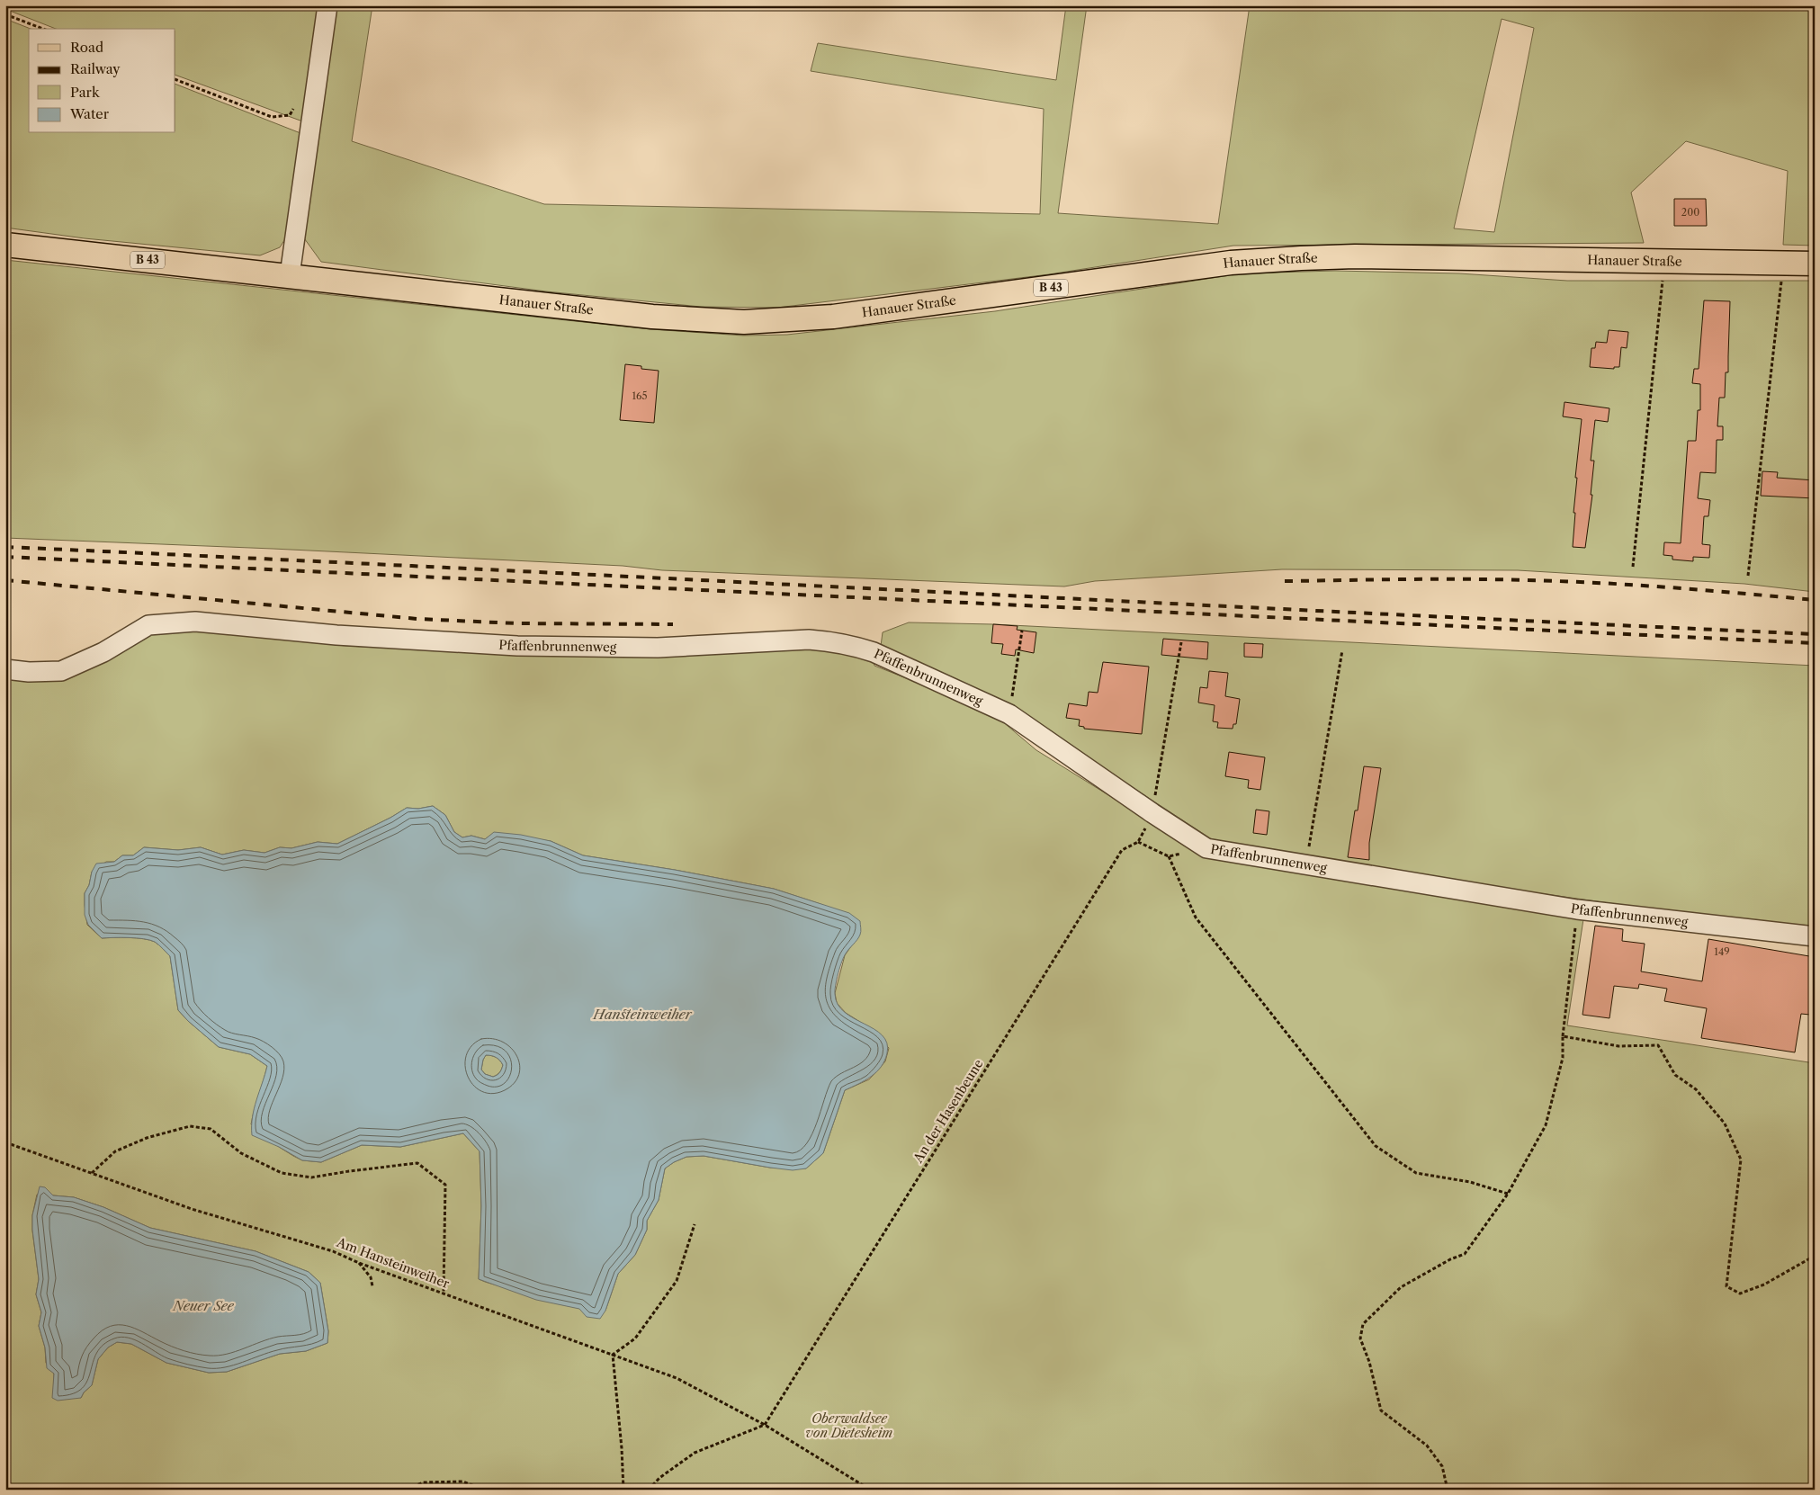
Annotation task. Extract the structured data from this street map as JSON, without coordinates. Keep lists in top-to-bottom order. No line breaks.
{"streets":{"main road":["B 43","Hanauer Straße"],"lane":["Pfaffenbrunnenweg"],"path":["An der Hasenbeune","Am Hansteinweiher"]},"crossings":[["Pfaffenbrunnenweg","An der Hasenbeune"],["An der Hasenbeune","Am Hansteinweiher"]],"water":["Hansteinweiher","Neuer See"],"parks":["Oberwaldsee von Dietesheim"],"house_numbers":["200","165","149"],"legend":["Road","Railway","Park","Water"]}
